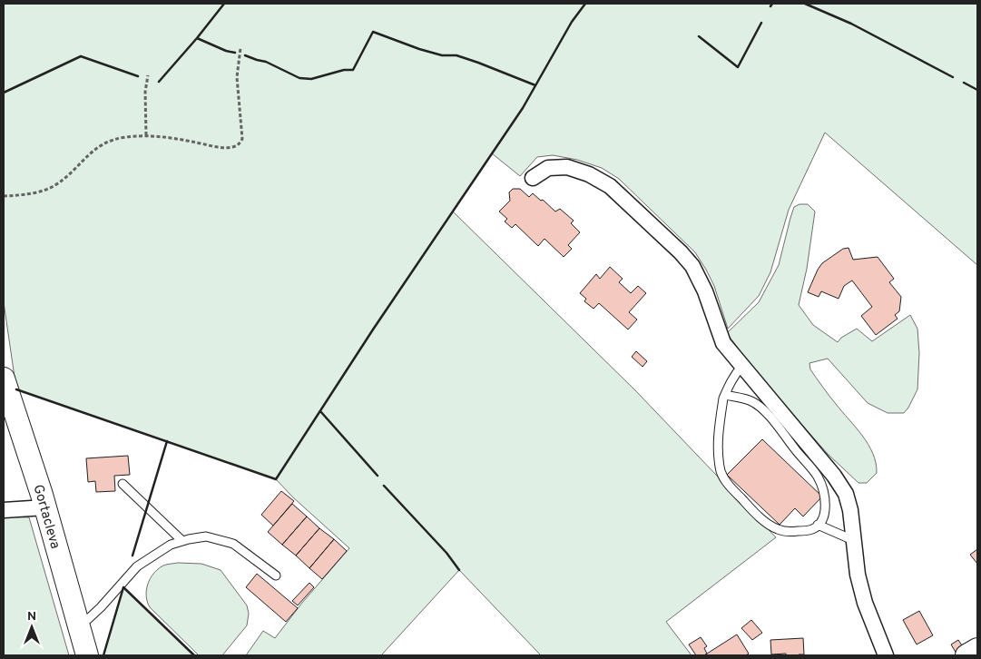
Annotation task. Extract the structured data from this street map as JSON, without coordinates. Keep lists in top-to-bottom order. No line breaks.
{"streets":{"street":["Gortacleva"]},"north":"top"}
